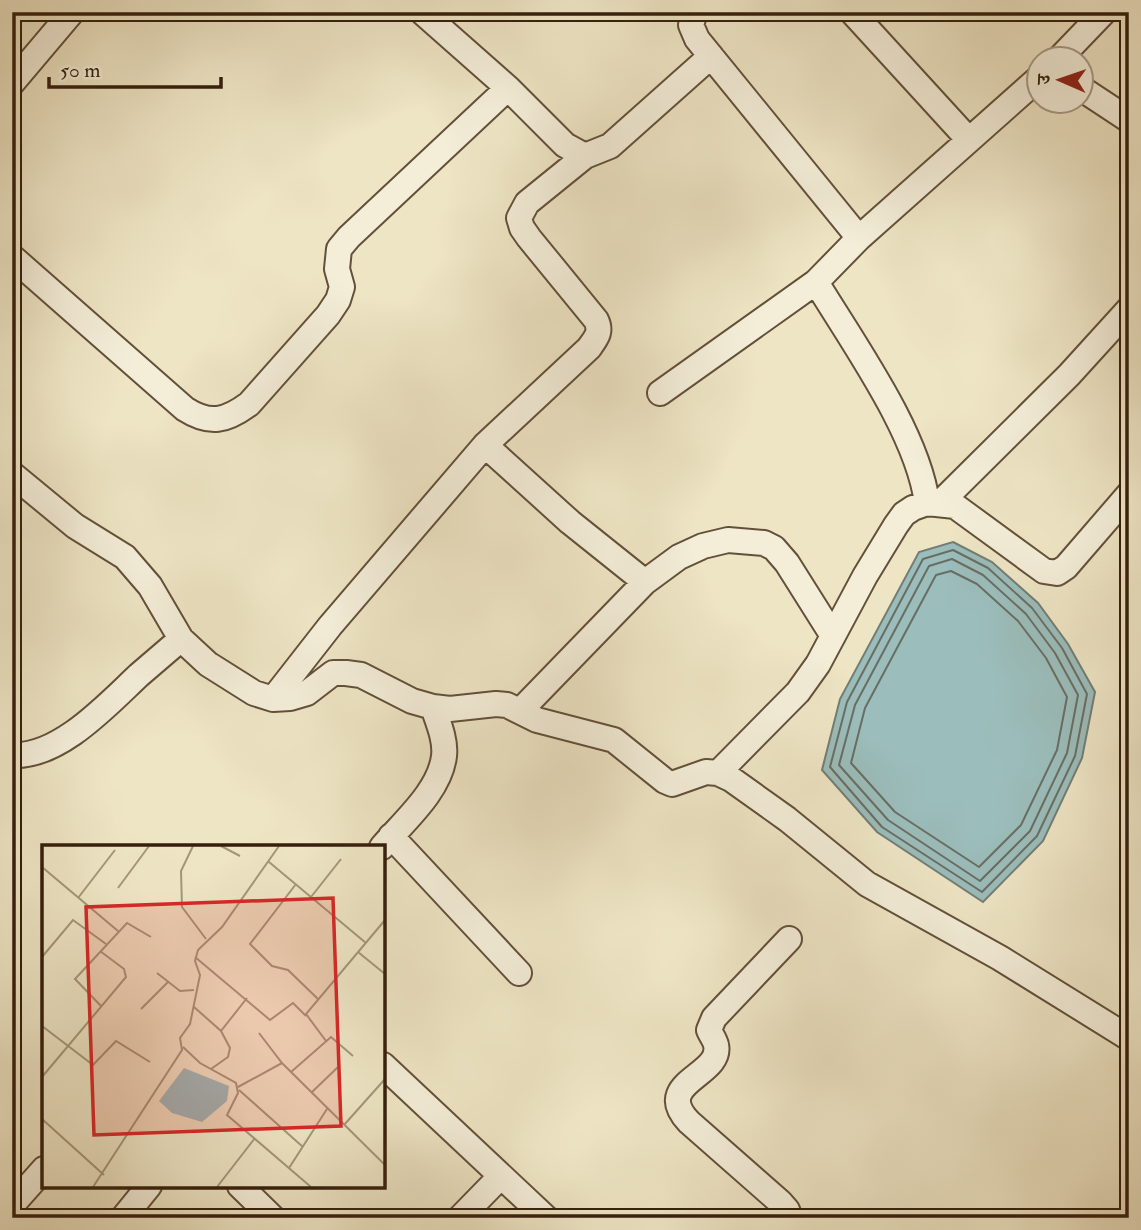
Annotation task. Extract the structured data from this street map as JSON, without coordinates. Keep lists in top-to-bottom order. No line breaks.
{"scale_bar":"50 m","north":"left"}
